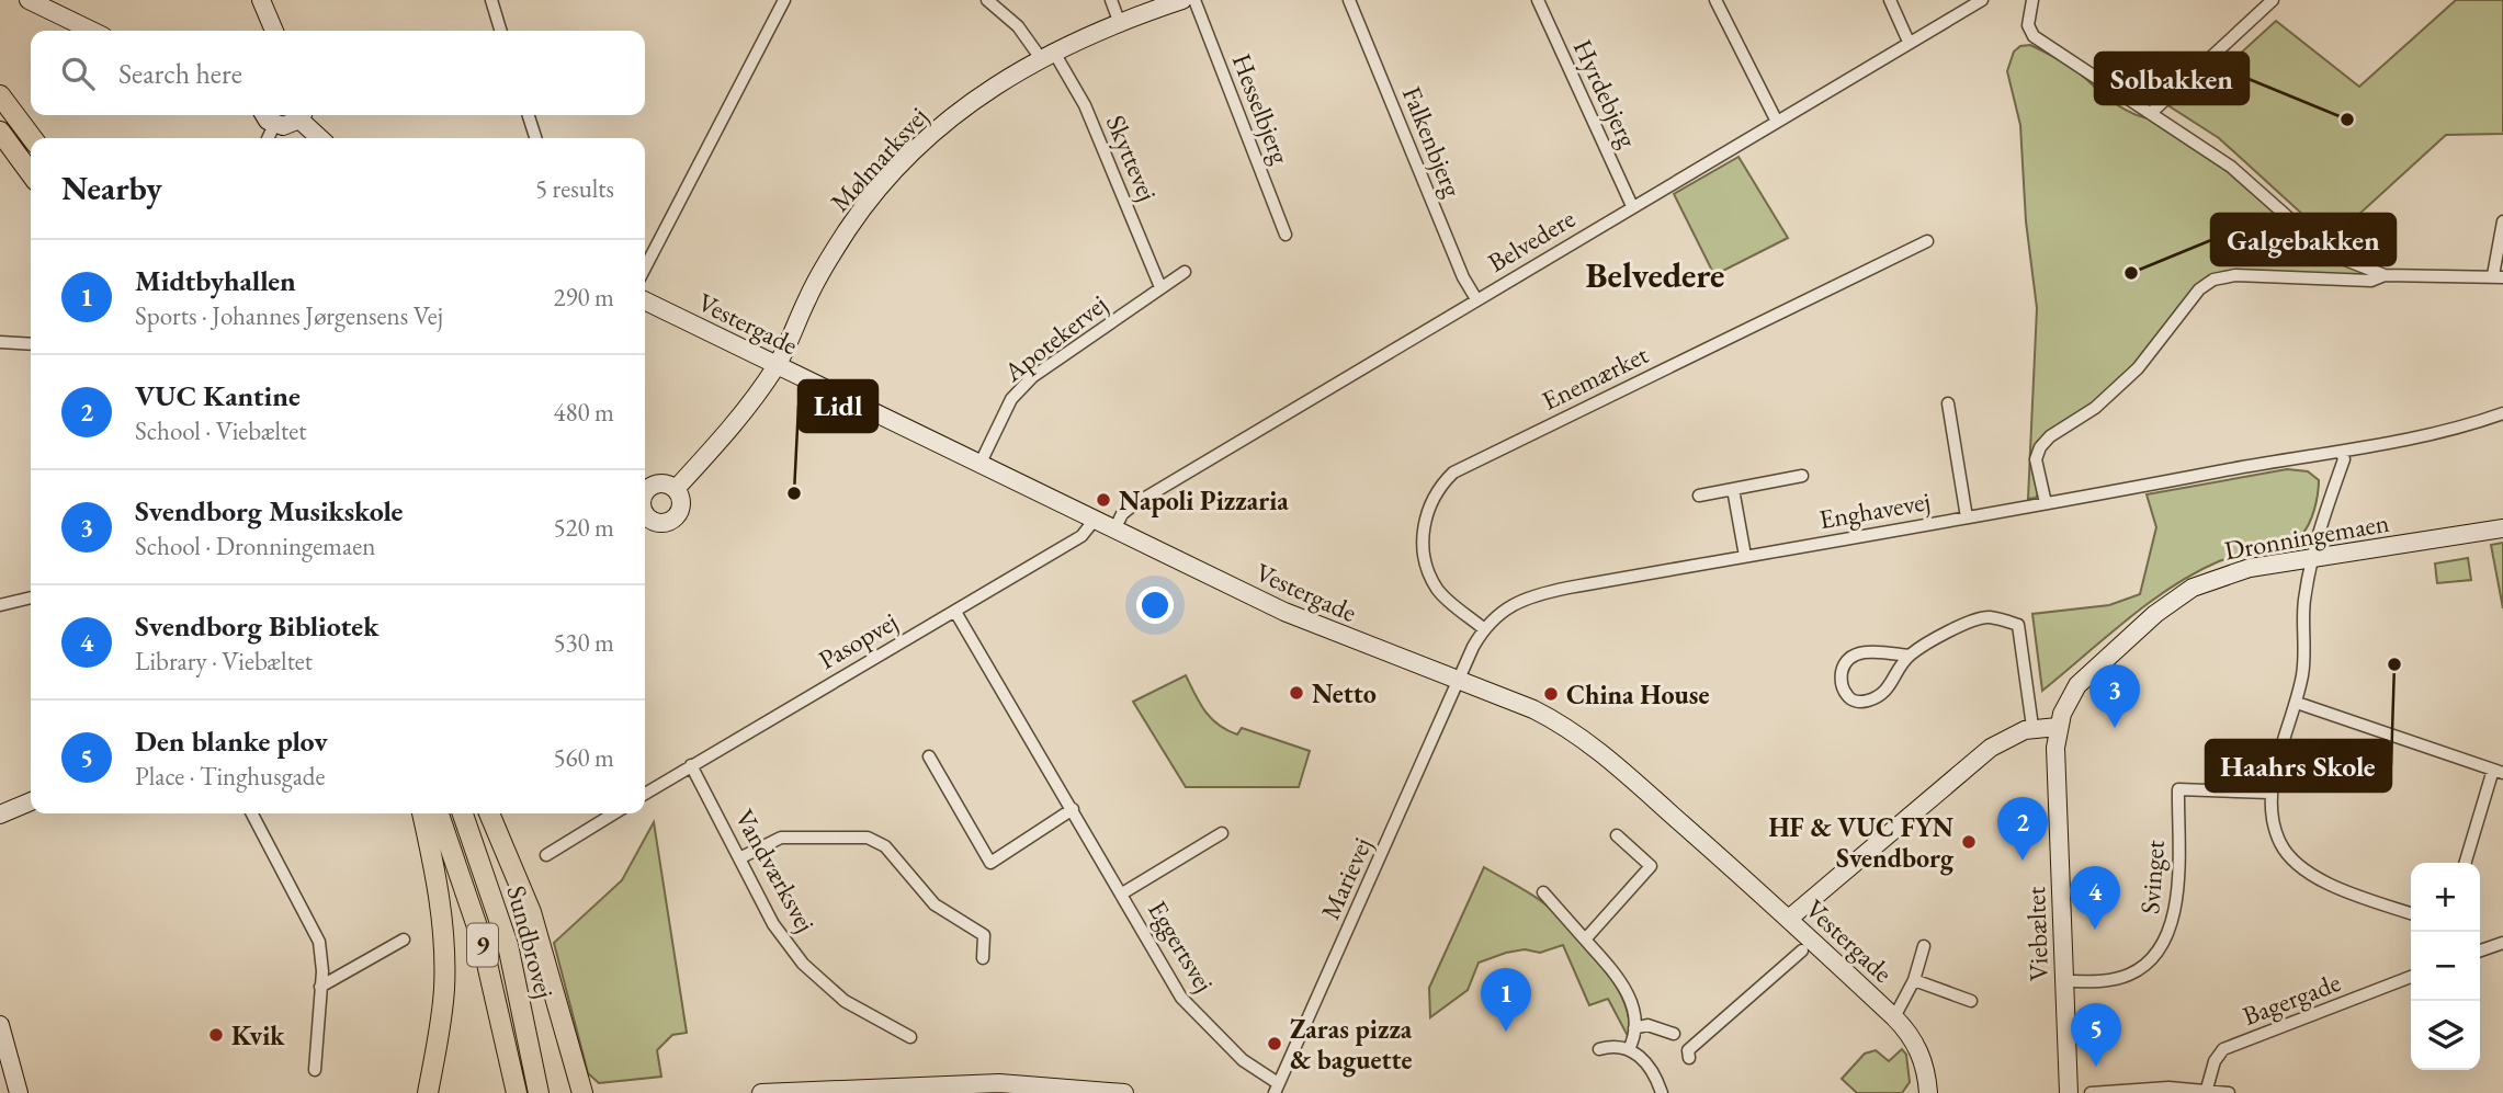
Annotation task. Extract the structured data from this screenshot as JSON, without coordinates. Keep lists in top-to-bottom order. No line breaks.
{"streets":{"main road":["Sundbrovej","9"],"street":["Hyrdebjerg","Hesselbjerg","Falkenbjerg","Skyttevej","Mølmarksvej","Belvedere","Vestergade","Apotekervej","Enemærket","Enghavevej","Dronningemaen","Pasopvej","Vandværksvej","Svinget","Marievej","Viebæltet","Eggertsvej","Bagergade"]},"crossings":[["Hyrdebjerg","Belvedere"],["Falkenbjerg","Belvedere"],["Skyttevej","Mølmarksvej"],["Skyttevej","Apotekervej"],["Mølmarksvej","Vestergade"],["Belvedere","Vestergade"],["Vestergade","Apotekervej"],["Vestergade","Enghavevej"],["Vestergade","Pasopvej"],["Vestergade","Marievej"],["Enemærket","Enghavevej"],["Enghavevej","Marievej"],["Dronningemaen","Viebæltet"],["Pasopvej","Vandværksvej"],["Pasopvej","Eggertsvej"],["Svinget","Viebæltet"],["Marievej","Eggertsvej"]],"districts":["Belvedere"],"places":["Solbakken","Galgebakken","Lidl","Napoli Pizzaria","Haahrs Skole","Netto","China House","HF & VUC FYN Svendborg","Kvik","Zaras pizza & baguette"],"page":{"search":"Search here","heading":["Nearby","5 results"],"list":[{"mark":"1","name":"Midtbyhallen","note":"Sports · Johannes Jørgensens Vej","value":"290 m"},{"mark":"2","name":"VUC Kantine","note":"School · Viebæltet","value":"480 m"},{"mark":"3","name":"Svendborg Musikskole","note":"School · Dronningemaen","value":"520 m"},{"mark":"4","name":"Svendborg Bibliotek","note":"Library · Viebæltet","value":"530 m"},{"mark":"5","name":"Den blanke plov","note":"Place · Tinghusgade","value":"560 m"}],"pins":["3","2","4","1","5"],"map_buttons":["+","−"]}}
